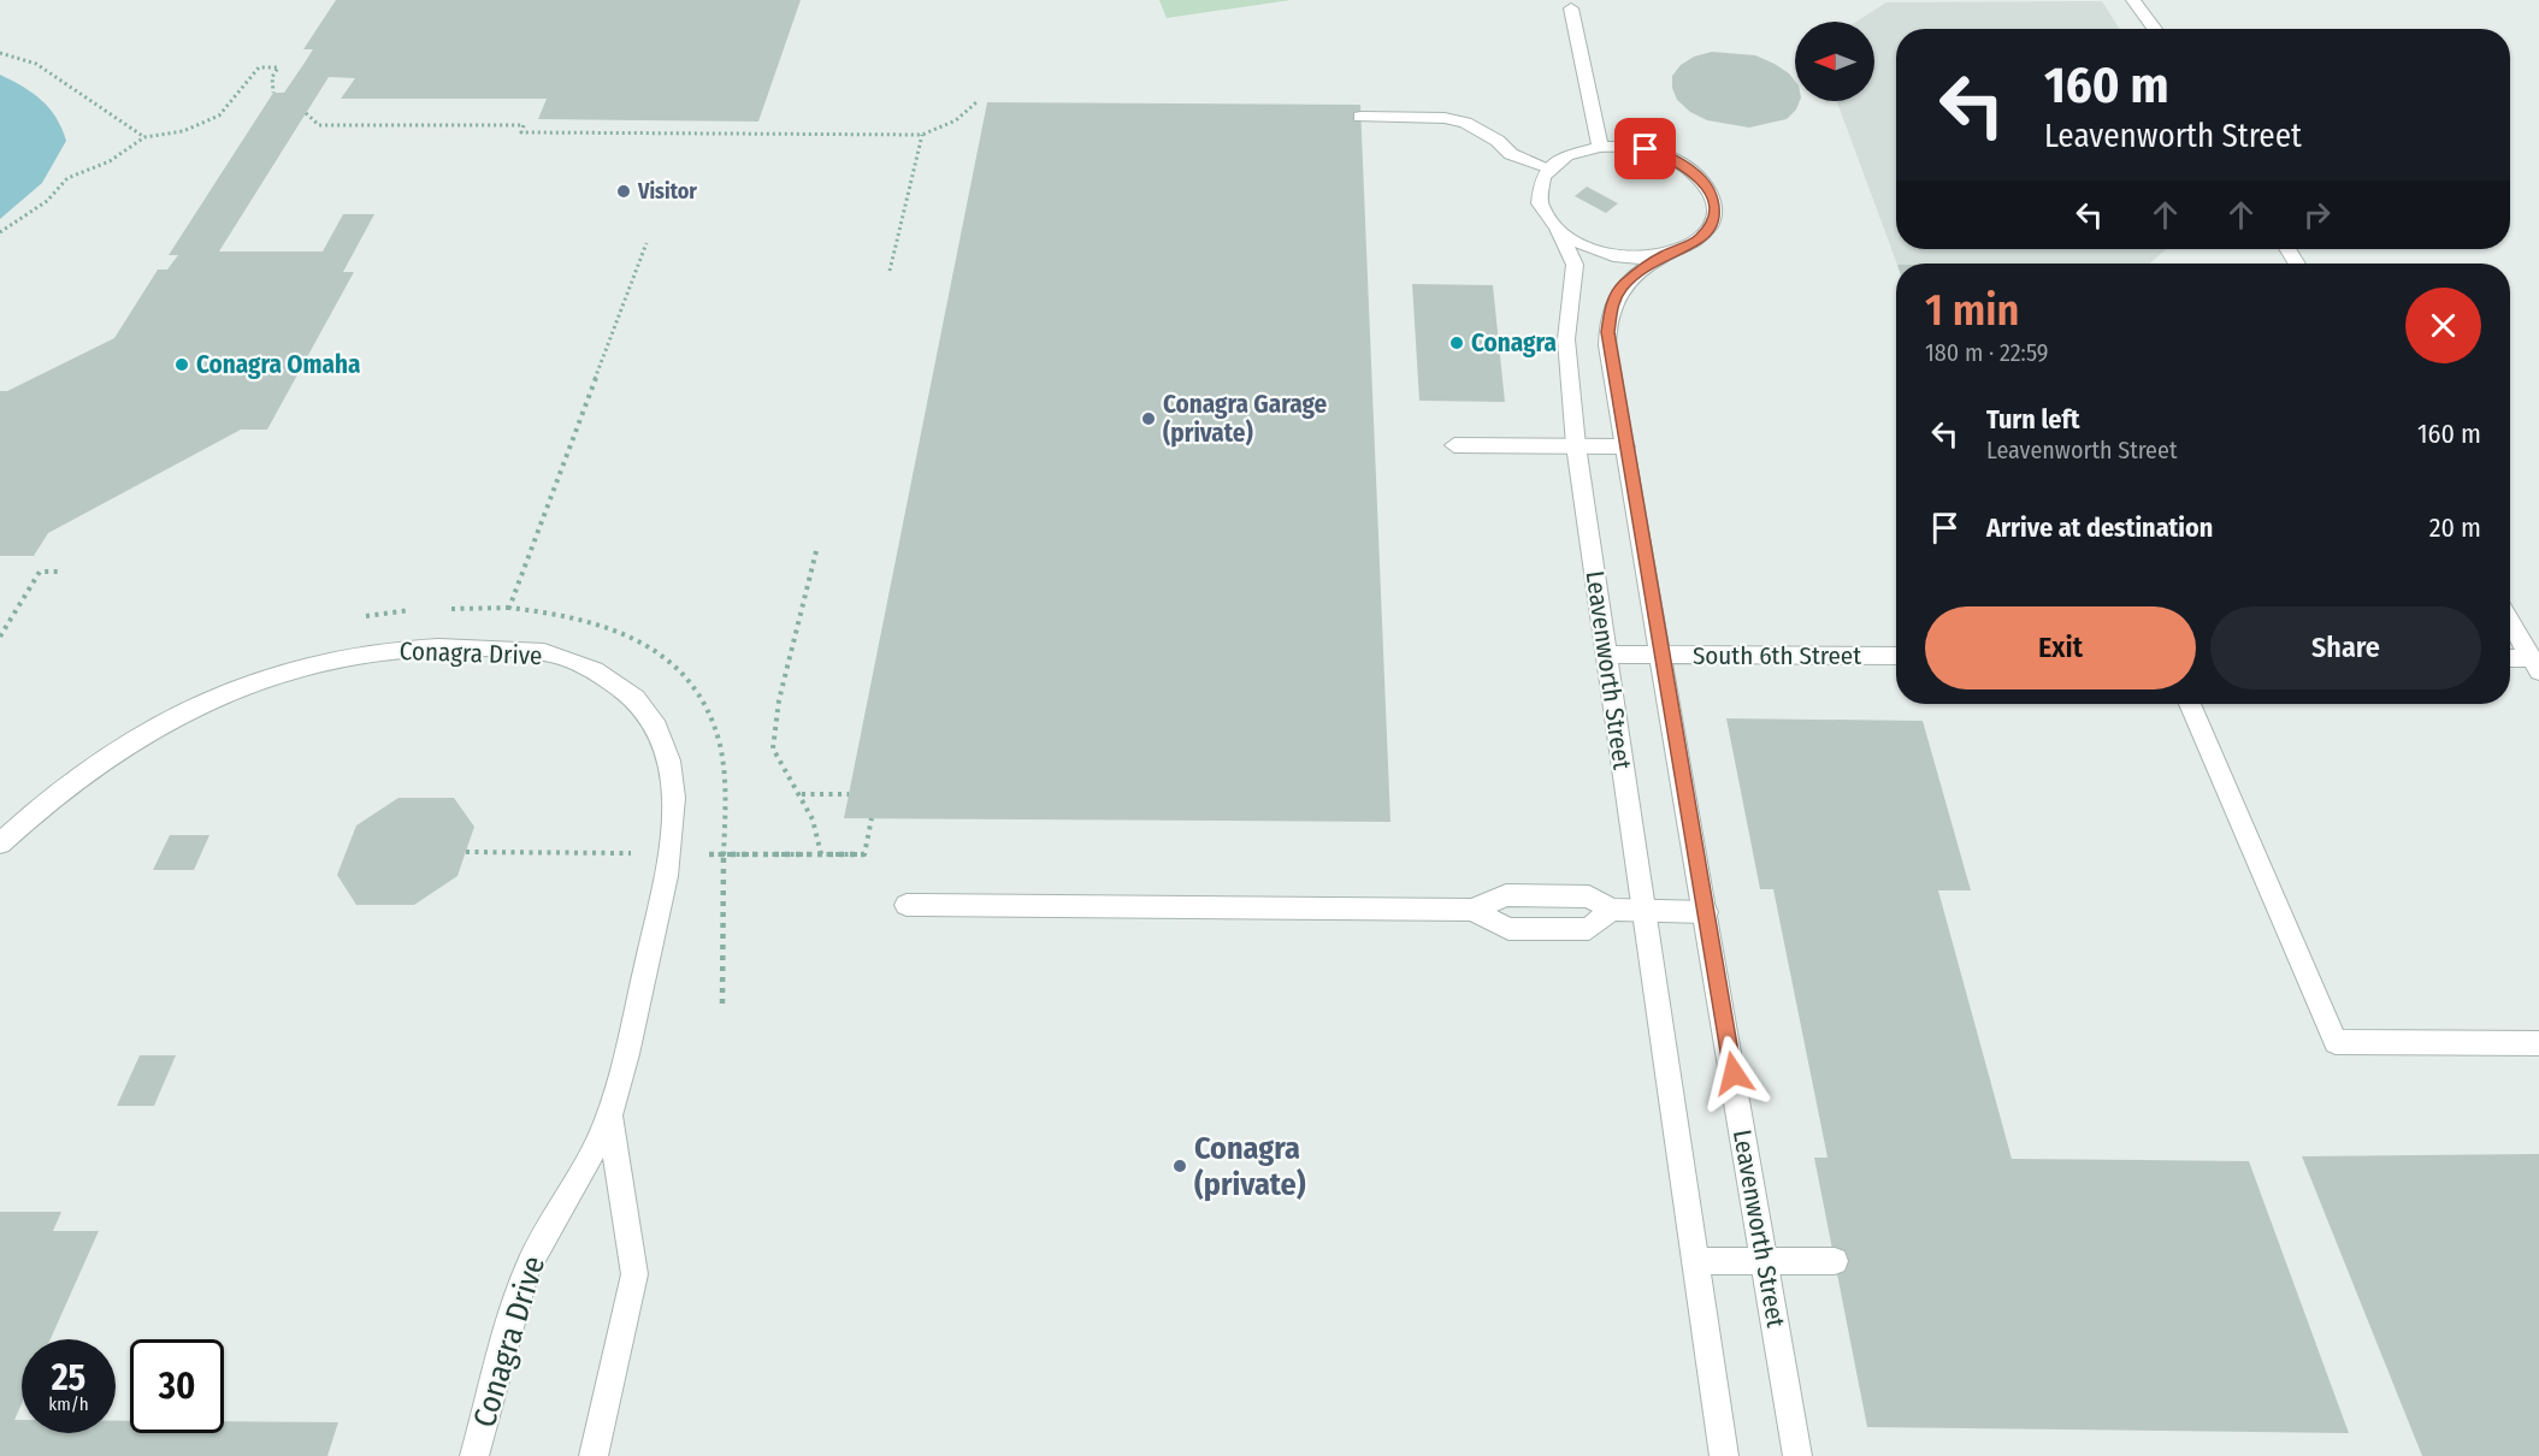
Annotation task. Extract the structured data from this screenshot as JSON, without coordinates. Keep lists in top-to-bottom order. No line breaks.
{"streets":{"street":["Conagra Drive","South 6th Street","Leavenworth Street"]},"crossings":[["South 6th Street","Leavenworth Street"]],"places":["Visitor","Conagra","Conagra Omaha","Conagra Garage (private)","Conagra (private)"],"north":"left","page":{"turn":["160 m","Leavenworth Street"],"heading":["1 min","180 m · 22:59"],"list":[{"name":"Turn left","note":"Leavenworth Street","value":"160 m"},{"name":"Arrive at destination","value":"20 m"}],"buttons":["Exit","Share"],"speed":"25 km/h","limit":"30"}}
